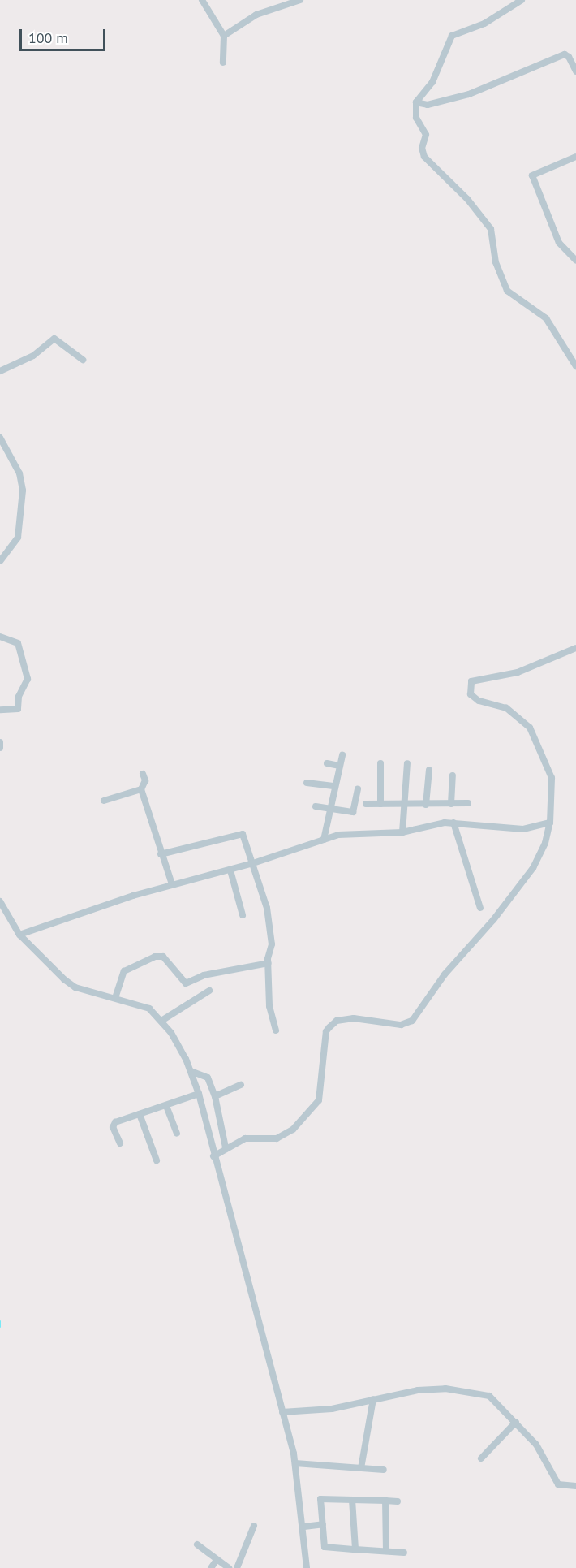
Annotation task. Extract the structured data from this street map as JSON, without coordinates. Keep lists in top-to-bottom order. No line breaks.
{"scale_bar":"100 m"}
